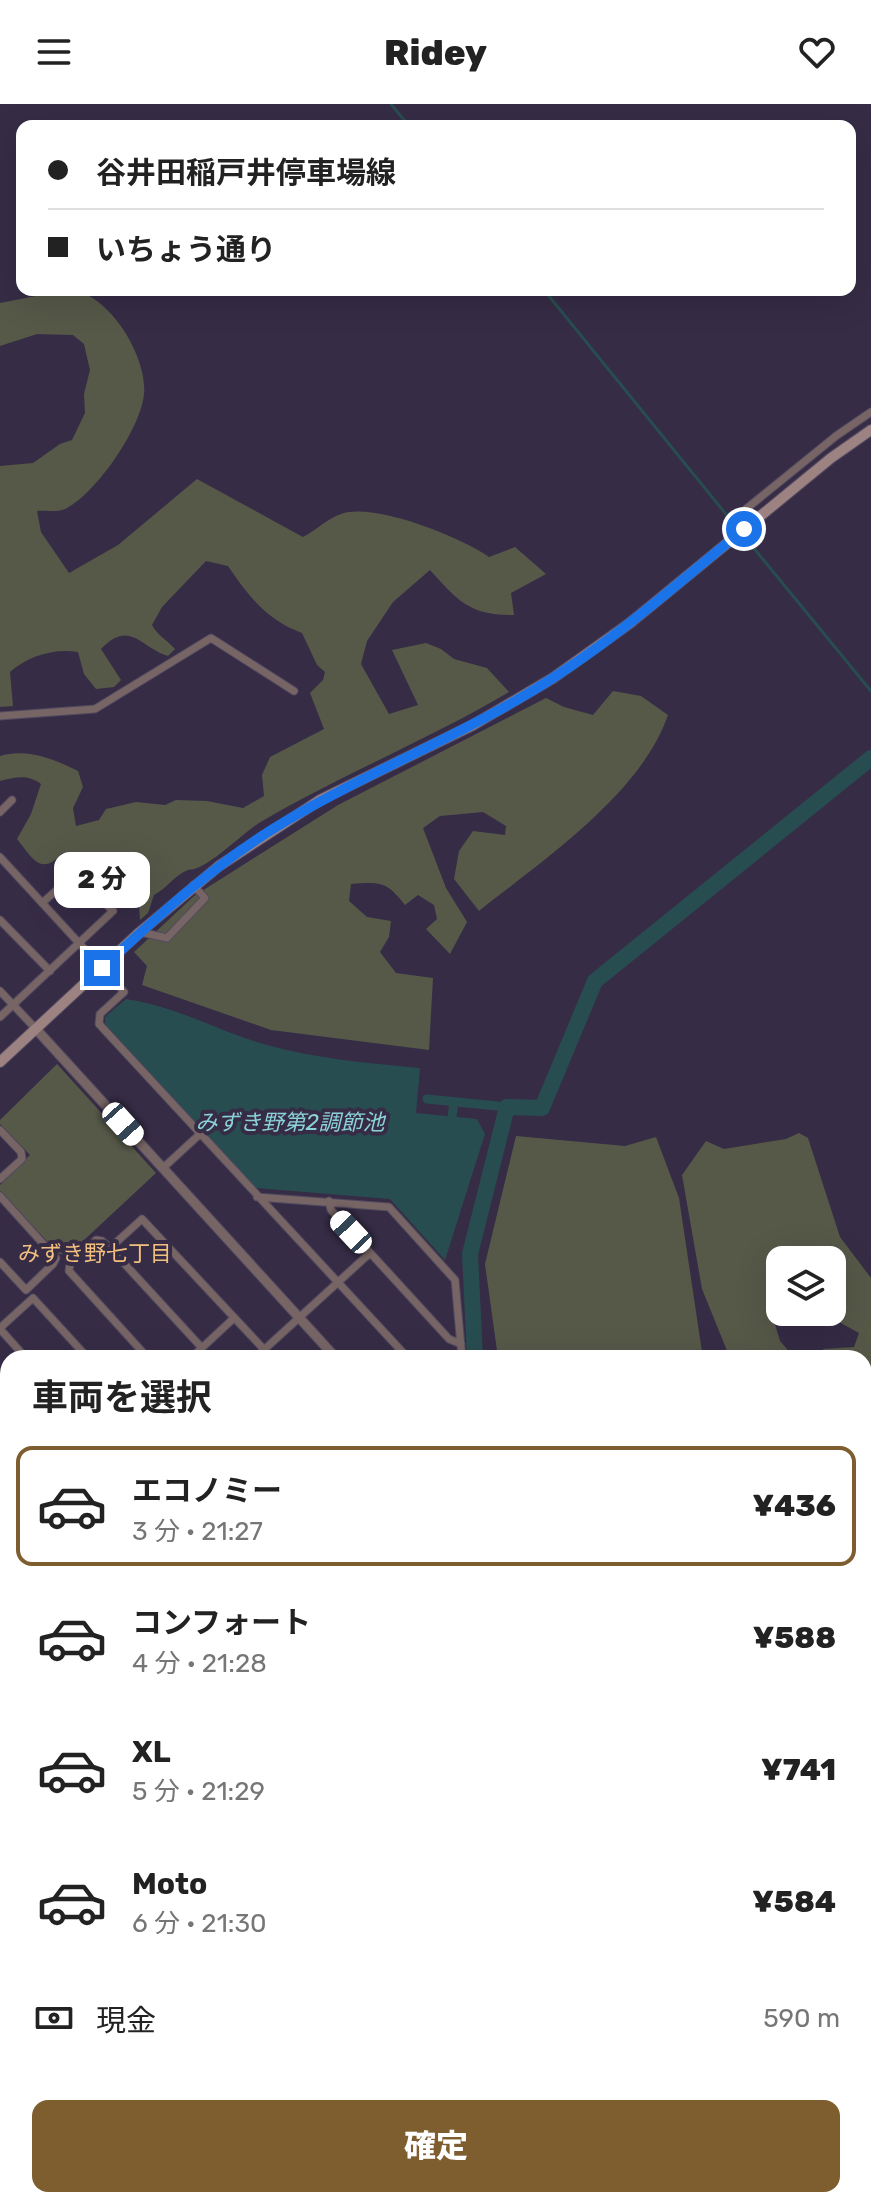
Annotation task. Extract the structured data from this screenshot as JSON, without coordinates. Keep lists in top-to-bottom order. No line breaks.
{"districts":["みずき野七丁目"],"water":["みずき野第2調節池"],"page":{"header":"Ridey","banner":["谷井田稲戸井停車場線","いちょう通り"],"bubble":"2 分","heading":"車両を選択","list":[{"name":"エコノミー","note":"3 分 · 21:27","value":"¥436"},{"name":"コンフォート","note":"4 分 · 21:28","value":"¥588"},{"name":"XL","note":"5 分 · 21:29","value":"¥741"},{"name":"Moto","note":"6 分 · 21:30","value":"¥584"}],"pay":["現金","590 m"],"buttons":"確定"}}
